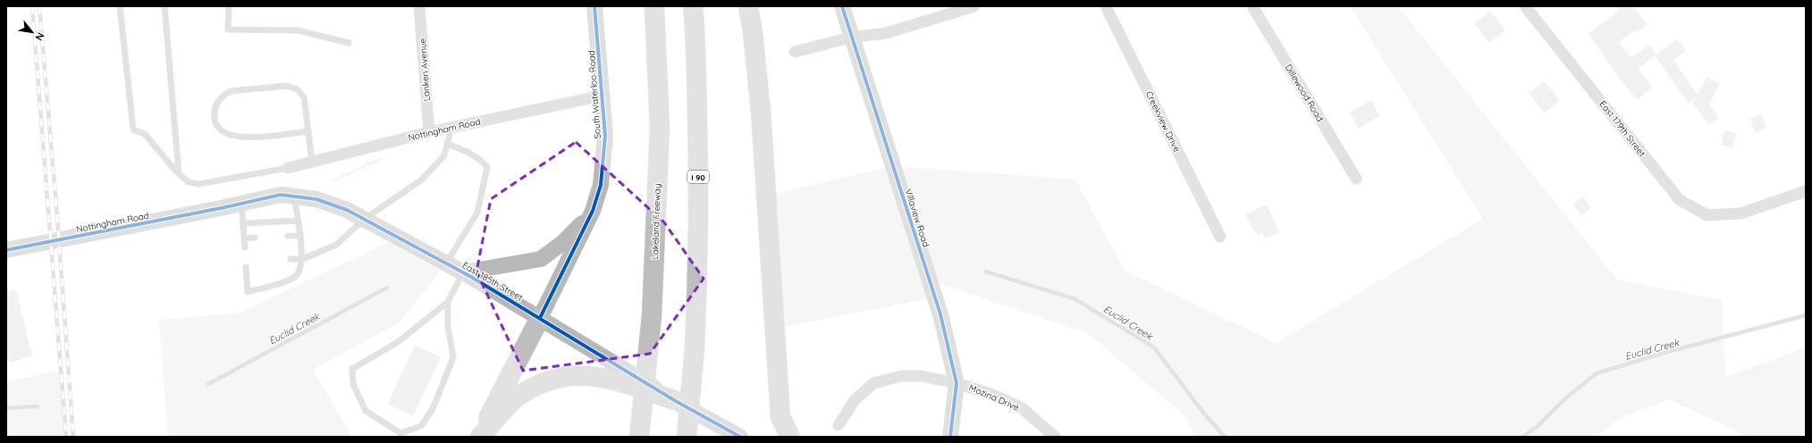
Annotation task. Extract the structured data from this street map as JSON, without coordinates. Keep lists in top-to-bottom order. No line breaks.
{"streets":{"highway":["I 90","Lakeland Freeway"],"street":["Lanken Avenue","Dillewood Road","South Waterloo Road","Creekview Drive","East 179th Street","Nottingham Road","Villaview Road","East 185th Street","Mozina Drive"]},"crossings":[["Lanken Avenue","Nottingham Road"],["South Waterloo Road","Nottingham Road"],["South Waterloo Road","East 185th Street"],["Nottingham Road","East 185th Street"],["Villaview Road","Mozina Drive"]],"water":["Euclid Creek"],"north":"bottom right"}
